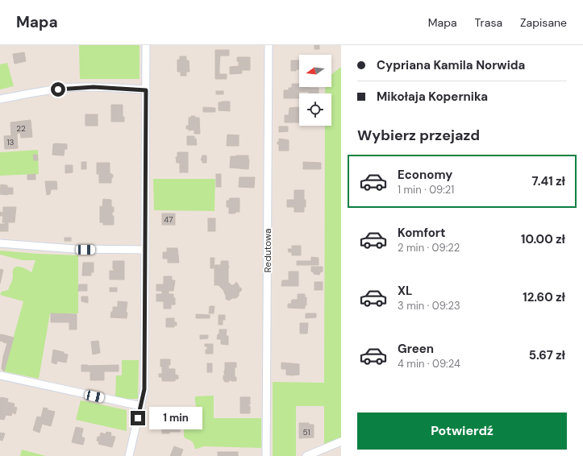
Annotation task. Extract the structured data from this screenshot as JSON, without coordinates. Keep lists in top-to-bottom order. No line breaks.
{"streets":{"street":["Redutowa"]},"house_numbers":["22","13","47","51"],"north":"left","page":{"header":"Mapa","nav":["Mapa","Trasa","Zapisane"],"banner":["Cypriana Kamila Norwida","Mikołaja Kopernika"],"heading":"Wybierz przejazd","list":[{"name":"Economy","note":"1 min · 09:21","value":"7.41 zł"},{"name":"Komfort","note":"2 min · 09:22","value":"10.00 zł"},{"name":"XL","note":"3 min · 09:23","value":"12.60 zł"},{"name":"Green","note":"4 min · 09:24","value":"5.67 zł"}],"buttons":"Potwierdź","bubble":"1 min"}}
